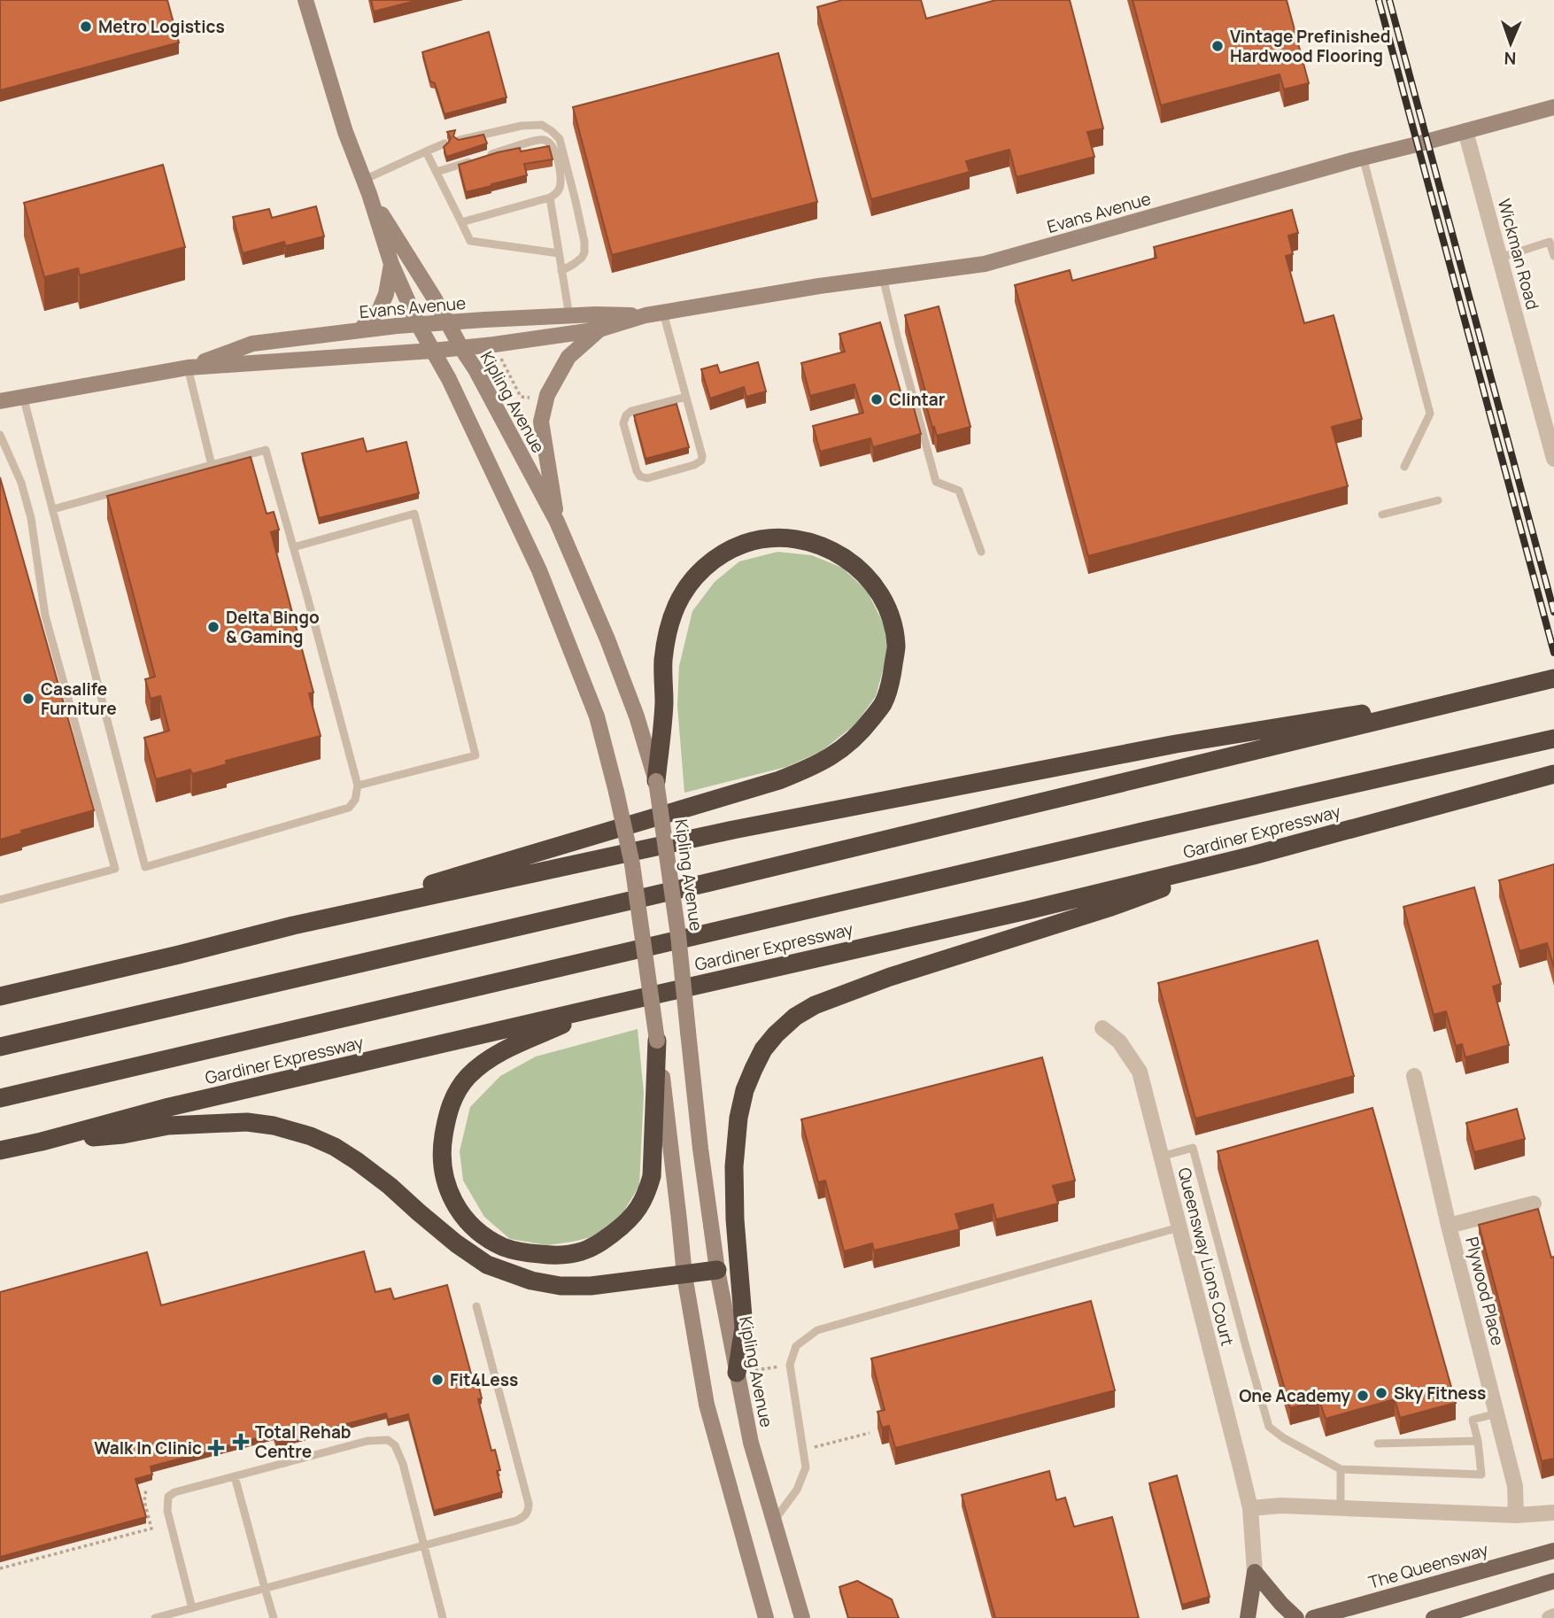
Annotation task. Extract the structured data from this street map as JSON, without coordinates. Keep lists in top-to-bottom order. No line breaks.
{"streets":{"highway":["Gardiner Expressway"],"main road":["Evans Avenue","Kipling Avenue","The Queensway"],"street":["Wickman Road","Queensway Lions Court","Plywood Place"]},"crossings":[["Evans Avenue","Wickman Road"],["Evans Avenue","Kipling Avenue"]],"places":{"other":["Metro Logistics","Vintage Prefinished Hardwood Flooring","Clintar","Delta Bingo & Gaming","Casalife Furniture","Fit4Less","Sky Fitness","One Academy"],"health":["Total Rehab Centre","Walk In Clinic"]},"north":"bottom"}
